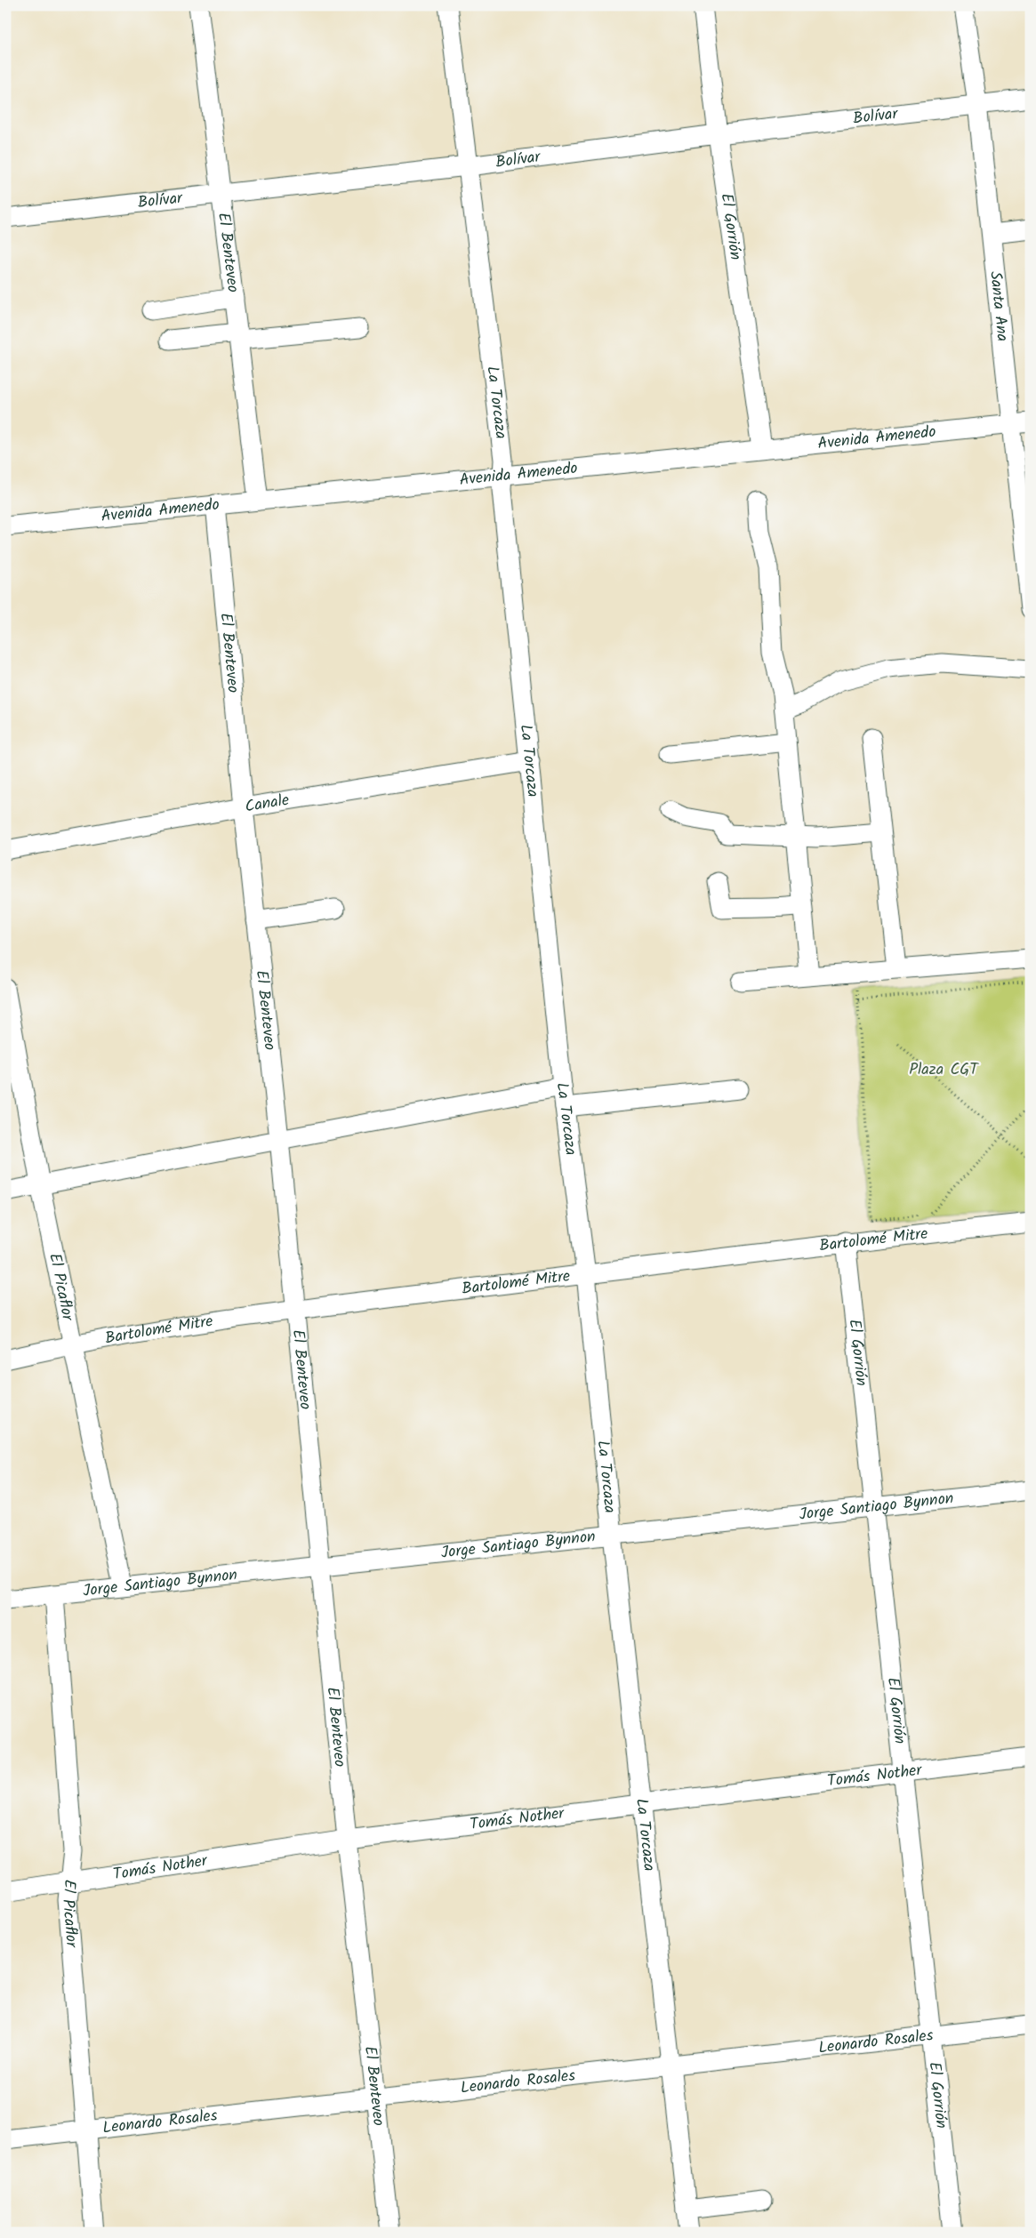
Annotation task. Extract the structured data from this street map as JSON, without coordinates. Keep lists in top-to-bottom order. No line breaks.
{"streets":{"street":["Bolívar","El Gorrión","El Benteveo","Santa Ana","La Torcaza","Avenida Amenedo","Canale","Bartolomé Mitre","El Picaflor","Jorge Santiago Bynnon","Tomás Nother","Leonardo Rosales"]},"crossings":[["Bolívar","El Gorrión"],["Bolívar","El Benteveo"],["Bolívar","Santa Ana"],["Bolívar","La Torcaza"],["El Gorrión","Avenida Amenedo"],["El Gorrión","Bartolomé Mitre"],["El Gorrión","Jorge Santiago Bynnon"],["El Gorrión","Tomás Nother"],["El Gorrión","Leonardo Rosales"],["El Benteveo","Avenida Amenedo"],["El Benteveo","Canale"],["El Benteveo","Bartolomé Mitre"],["El Benteveo","Jorge Santiago Bynnon"],["El Benteveo","Tomás Nother"],["El Benteveo","Leonardo Rosales"],["Santa Ana","Avenida Amenedo"],["La Torcaza","Avenida Amenedo"],["La Torcaza","Canale"],["La Torcaza","Bartolomé Mitre"],["La Torcaza","Jorge Santiago Bynnon"],["La Torcaza","Tomás Nother"],["La Torcaza","Leonardo Rosales"],["Bartolomé Mitre","El Picaflor"],["El Picaflor","Jorge Santiago Bynnon"],["El Picaflor","Tomás Nother"],["El Picaflor","Leonardo Rosales"]],"parks":["Plaza CGT"]}
